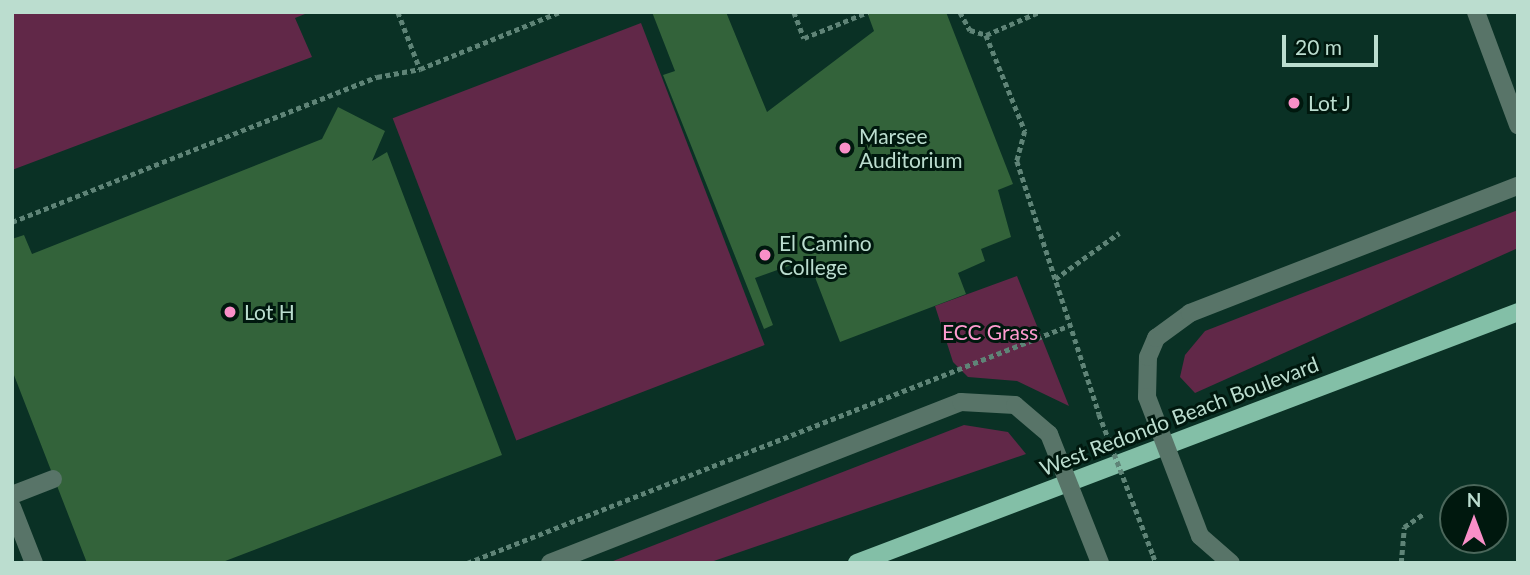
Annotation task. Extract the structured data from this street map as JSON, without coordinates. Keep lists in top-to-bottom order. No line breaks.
{"streets":{"main road":["West Redondo Beach Boulevard"]},"parks":["ECC Grass"],"places":["Lot J","Marsee Auditorium","El Camino College","Lot H"],"scale_bar":"20 m","north":"top"}
